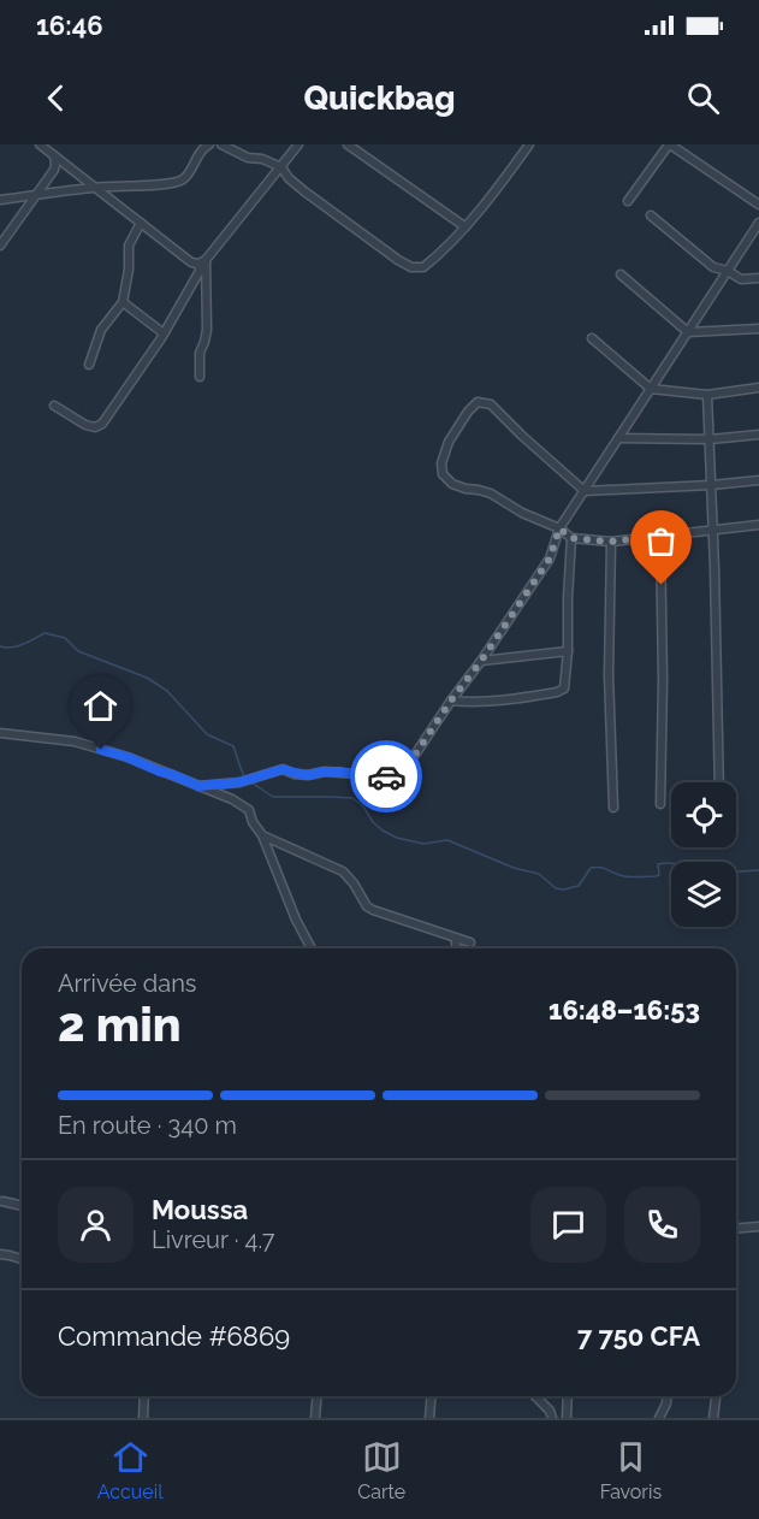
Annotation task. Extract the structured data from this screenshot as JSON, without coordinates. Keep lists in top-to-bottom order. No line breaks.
{"page":{"status":"16:46","header":"Quickbag","heading":["2 min","Arrivée dans","16:48–16:53"],"panel":["Moussa","Livreur · 4.7","Commande #6869","7 750 CFA"],"bar":"En route · 340 m","tabs":["Accueil","Carte","Favoris"]}}
